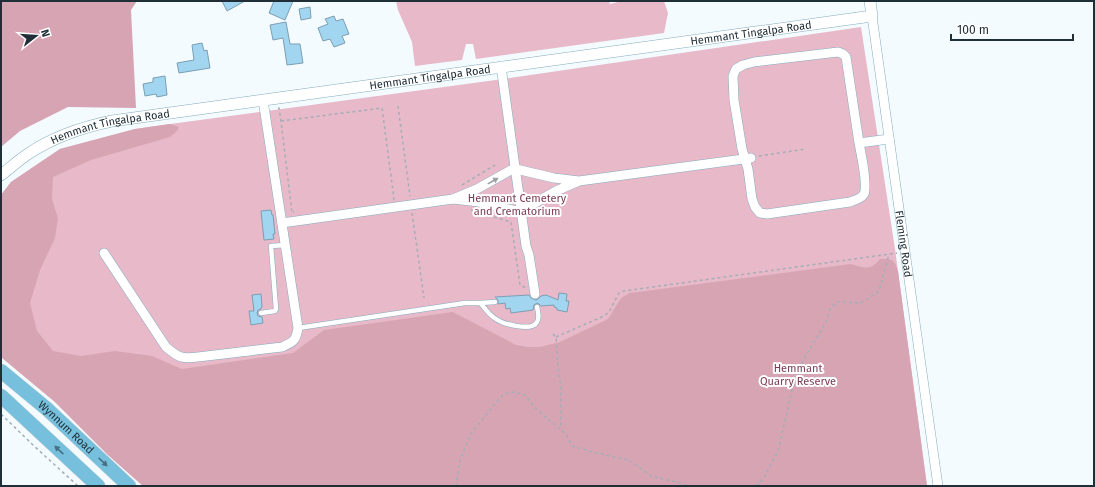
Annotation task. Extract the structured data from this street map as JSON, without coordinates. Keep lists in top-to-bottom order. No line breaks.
{"streets":{"main road":["Wynnum Road"],"street":["Hemmant Tingalpa Road","Fleming Road"]},"crossings":[["Hemmant Tingalpa Road","Fleming Road"]],"parks":["Hemmant Cemetery and Crematorium","Hemmant Quarry Reserve"],"scale_bar":"100 m","north":"right"}
